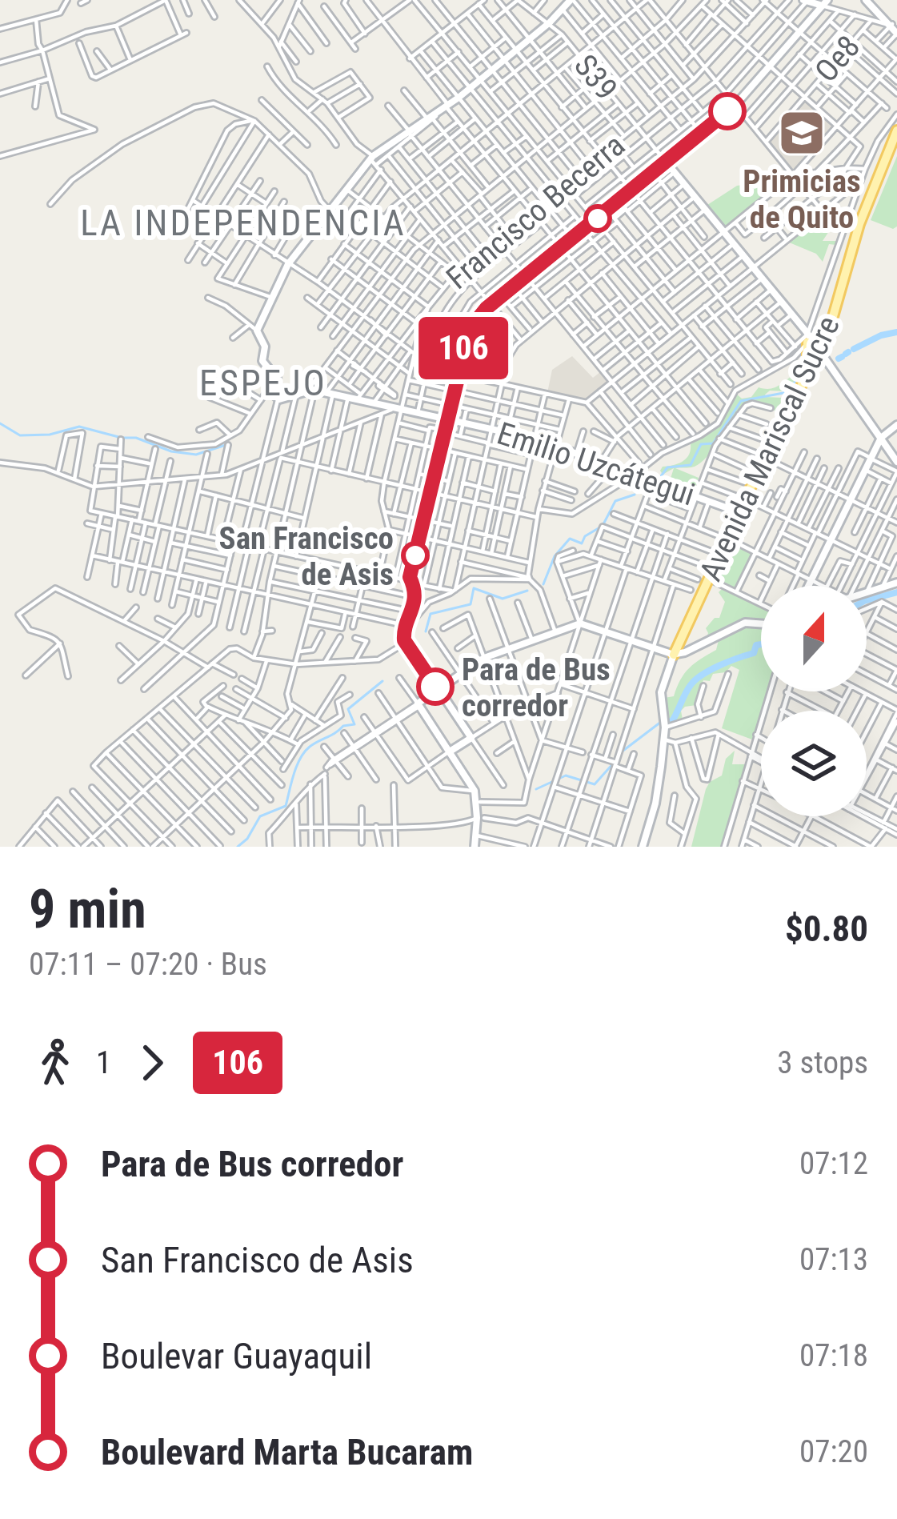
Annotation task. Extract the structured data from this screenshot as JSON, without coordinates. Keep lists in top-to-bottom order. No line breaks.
{"streets":{"main road":["Avenida Mariscal Sucre"],"street":["Oe8","S39","Francisco Becerra","Emilio Uzcátegui"]},"crossings":[["S39","Francisco Becerra"],["Francisco Becerra","Emilio Uzcátegui"],["Avenida Mariscal Sucre","Emilio Uzcátegui"]],"districts":["LA INDEPENDENCIA","ESPEJO"],"places":{"school or university":["Primicias de Quito"],"other":["San Francisco de Asis","Para de Bus corredor"]},"lines":["bus line 106"],"north":"top","page":{"on_map":"106","heading":["9 min","07:11 – 07:20 · Bus","$0.80"],"legs":["1","106","3 stops"],"list":[{"name":"Para de Bus corredor","value":"07:12"},{"name":"San Francisco de Asis","value":"07:13"},{"name":"Boulevar Guayaquil","value":"07:18"},{"name":"Boulevard Marta Bucaram","value":"07:20"}]}}
